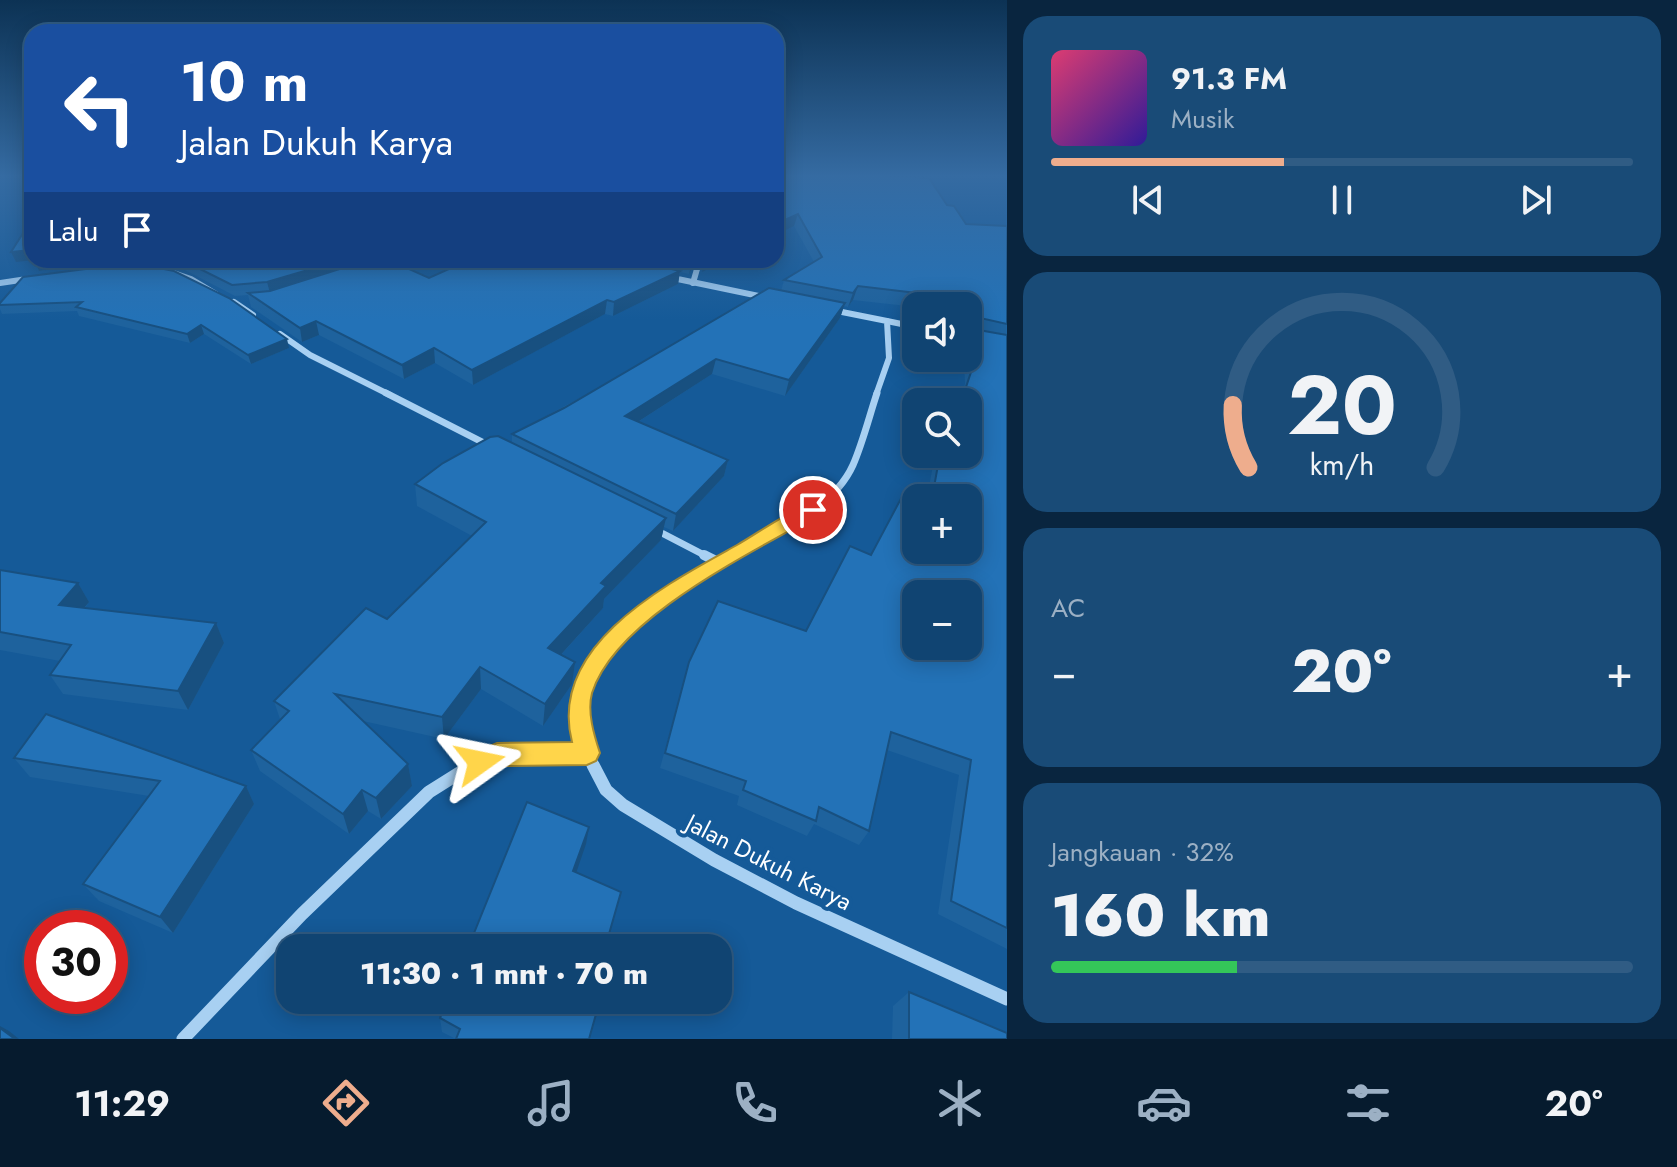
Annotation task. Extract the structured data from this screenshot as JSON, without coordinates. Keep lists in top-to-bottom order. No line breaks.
{"streets":{"street":["Jalan Dukuh Karya"]},"page":{"turn":["10 m","Jalan Dukuh Karya"],"song":["91.3 FM","Musik"],"then":"Lalu","map_buttons":["+","−"],"tile":["AC",["Jangkauan · 32%","160 km"]],"heat":["−","20°","+"],"limit":"30","trip":"11:30 · 1 mnt · 70 m","tabs":["11:29","20°"],"gauge":["20","km/h"]}}
